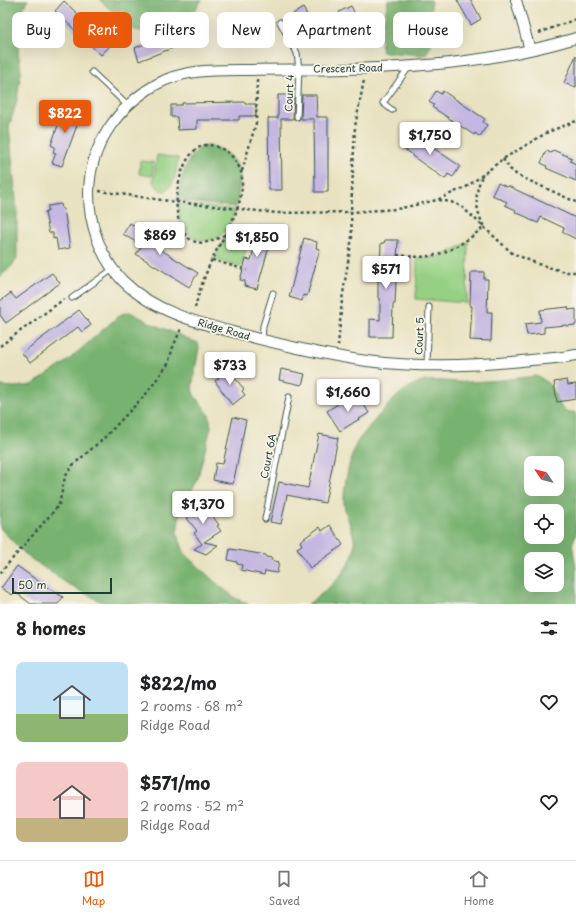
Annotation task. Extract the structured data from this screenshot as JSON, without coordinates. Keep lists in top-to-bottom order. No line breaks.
{"streets":{"street":["Crescent Road","Ridge Road"],"lane":["Court 4","Court 5","Court 6A"]},"crossings":[["Crescent Road","Court 4"],["Crescent Road","Ridge Road"],["Ridge Road","Court 5"]],"scale_bar":"50 m","north":"top left","page":{"chip":["Buy","Rent","Filters","New","Apartment","House"],"price":["$822","$1,750","$869","$1,850","$571","$733","$1,660","$1,370"],"scale":"50 m","heading":"8 homes","list":[{"name":"$822/mo","note":"2 rooms · 68 m² · Ridge Road"},{"name":"$571/mo","note":"2 rooms · 52 m² · Ridge Road"}],"tabs":["Map","Saved","Home"]}}
